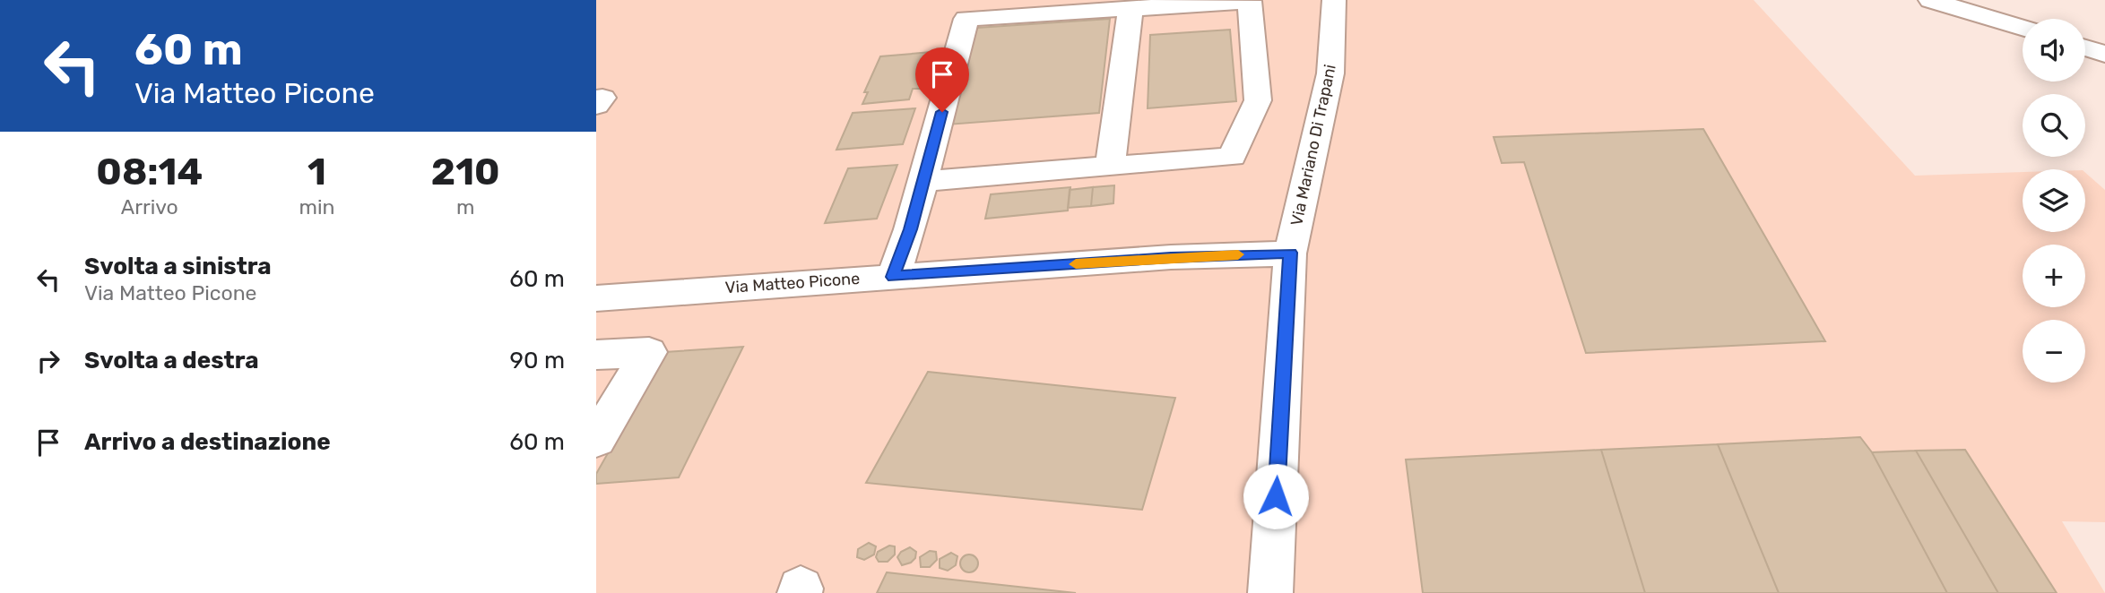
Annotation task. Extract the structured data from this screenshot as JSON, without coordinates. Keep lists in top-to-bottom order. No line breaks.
{"streets":{"street":["Via Mariano Di Trapani","Via Matteo Picone"]},"crossings":[["Via Mariano Di Trapani","Via Matteo Picone"]],"page":{"turn":["60 m","Via Matteo Picone"],"map_buttons":["+","−"],"eta":["08:14","Arrivo","1","min","210","m"],"list":[{"name":"Svolta a sinistra","note":"Via Matteo Picone","value":"60 m"},{"name":"Svolta a destra","value":"90 m"},{"name":"Arrivo a destinazione","value":"60 m"}]}}
